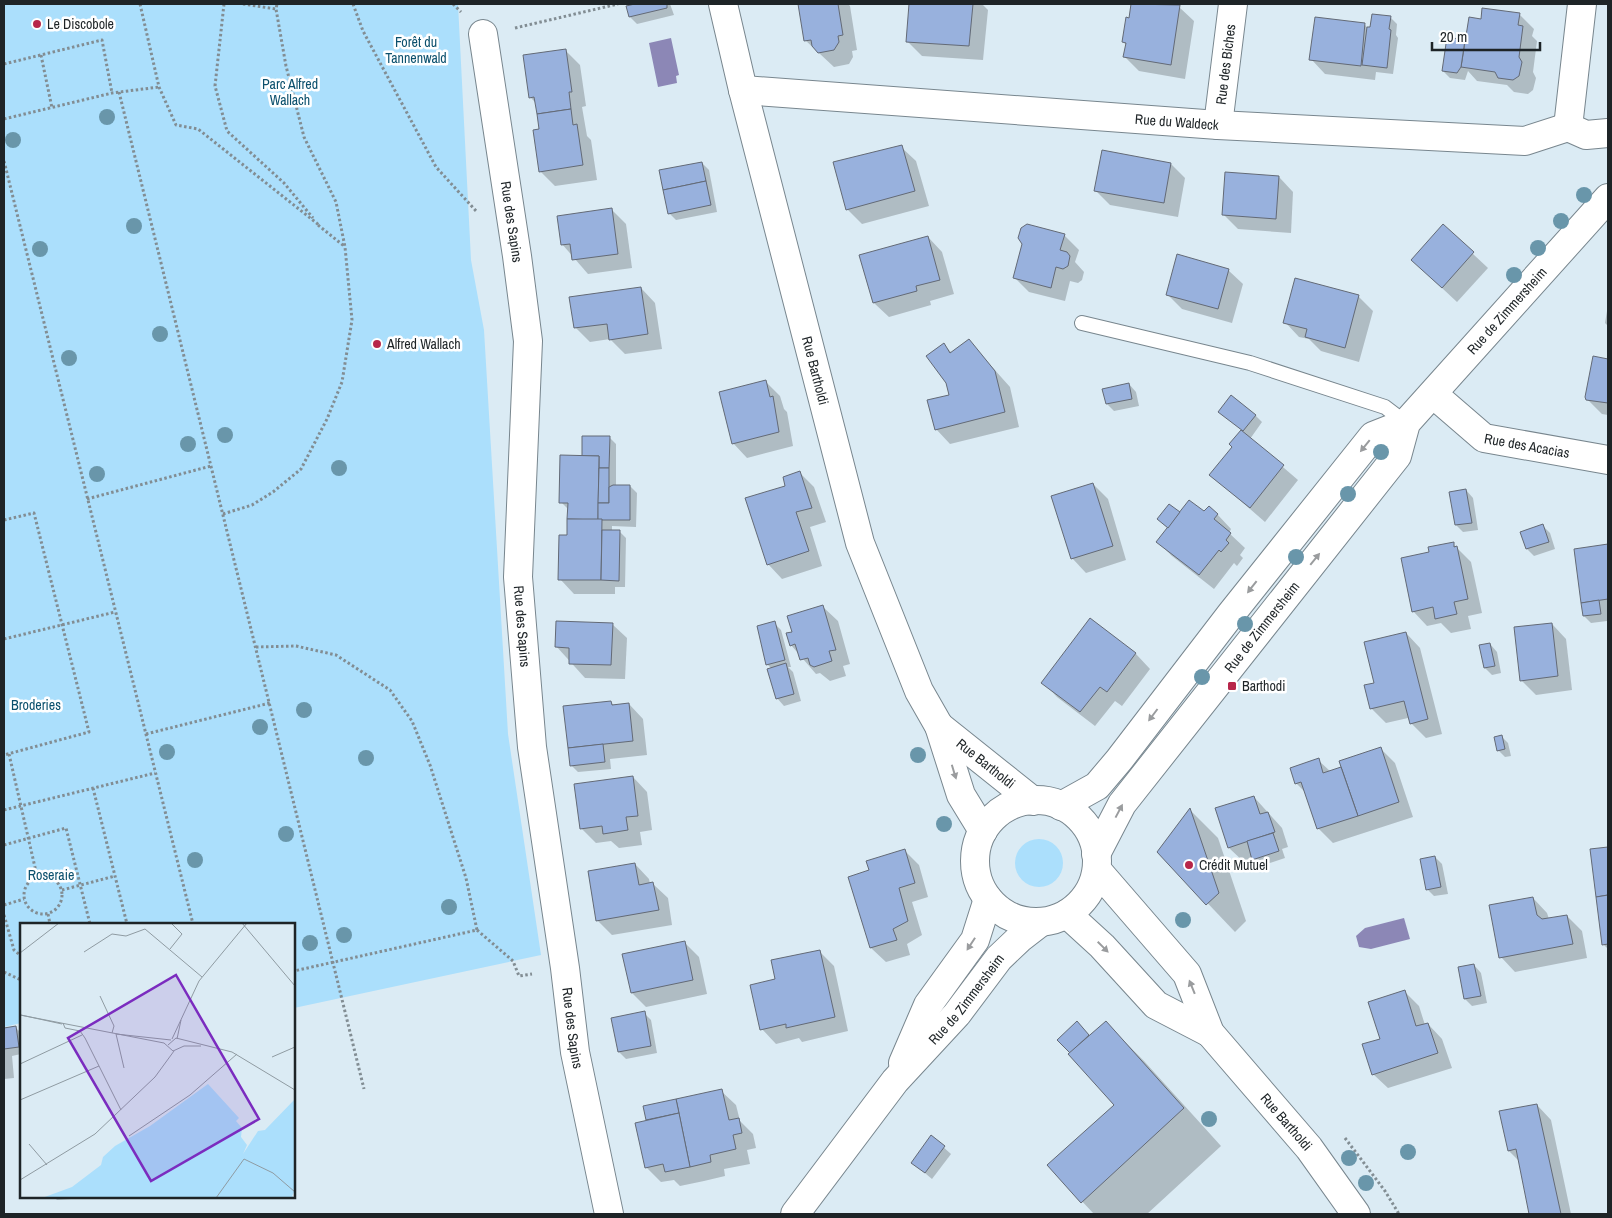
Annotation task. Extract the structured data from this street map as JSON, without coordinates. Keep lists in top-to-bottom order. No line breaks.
{"streets":{"street":["Rue des Biches","Rue du Waldeck","Rue des Sapins","Rue de Zimmersheim","Rue Bartholdi","Rue des Acacias"]},"crossings":[["Rue des Biches","Rue du Waldeck"],["Rue du Waldeck","Rue Bartholdi"],["Rue de Zimmersheim","Rue Bartholdi"],["Rue de Zimmersheim","Rue des Acacias"]],"parks":["Forêt du Tannenwald","Parc Alfred Wallach","Broderies","Roseraie"],"places":{"other":["Le Discobole","Alfred Wallach","Crédit Mutuel"],"transit":["Barthodi"]},"scale_bar":"20 m"}
